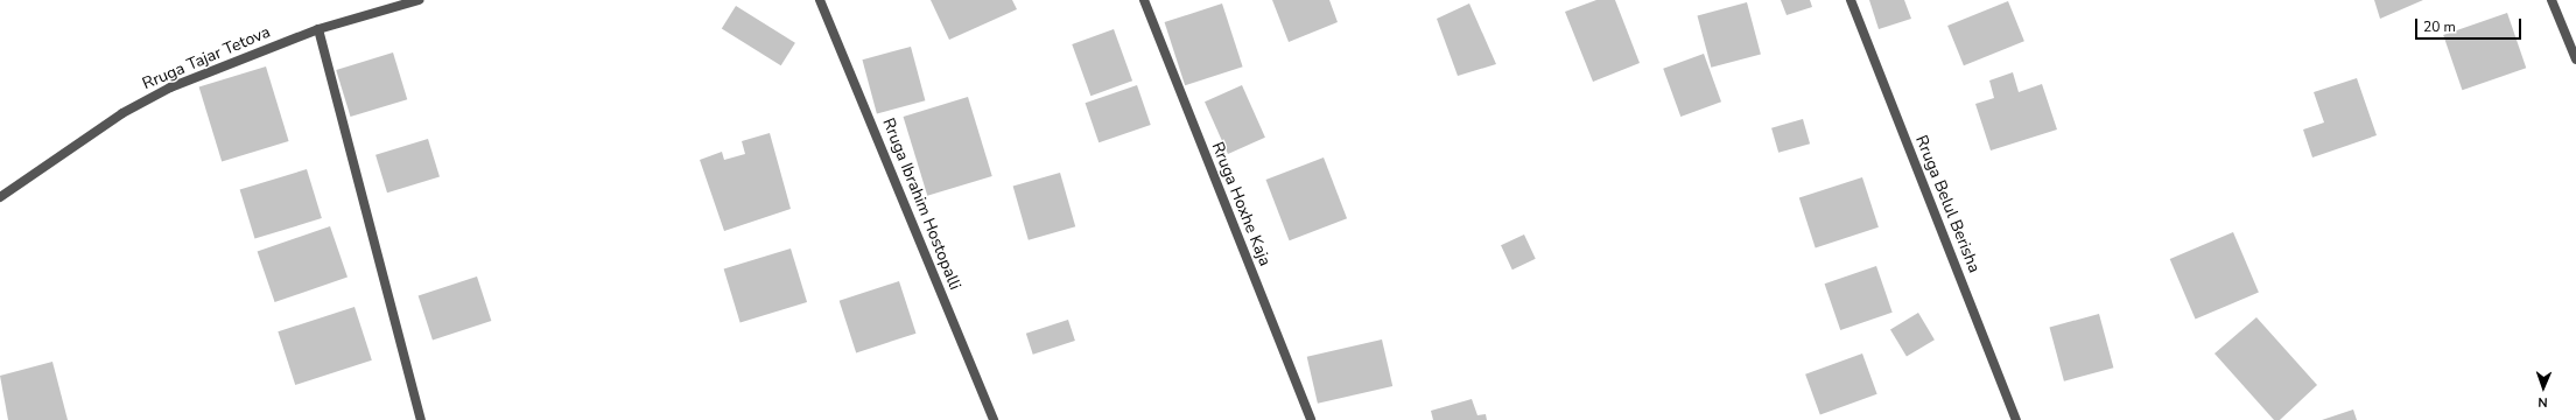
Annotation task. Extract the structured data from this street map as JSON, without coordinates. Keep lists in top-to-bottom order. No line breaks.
{"streets":{"street":["Rruga Tajar Tetova","Rruga Ibrahim Hostopalli","Rruga Hoxhe Kaja","Rruga Belul Berisha"]},"scale_bar":"20 m","north":"bottom"}
